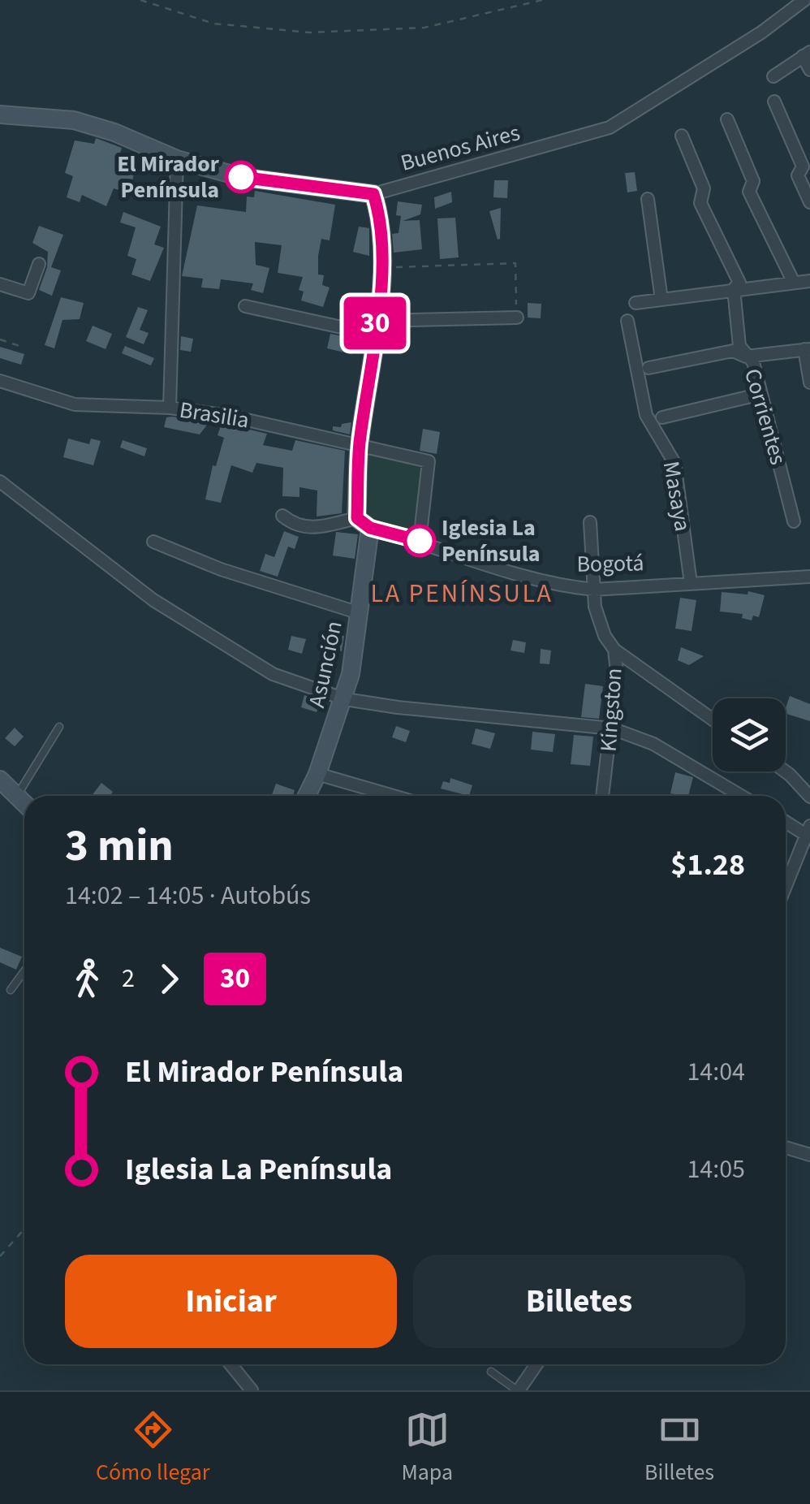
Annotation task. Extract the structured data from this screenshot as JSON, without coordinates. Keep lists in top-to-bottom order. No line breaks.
{"streets":{"street":["Buenos Aires","Brasilia","Corrientes","Masaya","Bogotá","Asunción","Kingston"]},"crossings":[["Buenos Aires","Asunción"],["Brasilia","Bogotá"],["Brasilia","Asunción"],["Masaya","Bogotá"],["Bogotá","Asunción"],["Bogotá","Kingston"]],"districts":["LA PENÍNSULA"],"places":["El Mirador Península","Iglesia La Península"],"lines":["bus line 30"],"page":{"on_map":"30","heading":["3 min","14:02 – 14:05 · Autobús","$1.28"],"legs":["2","30"],"list":[{"name":"El Mirador Península","value":"14:04"},{"name":"Iglesia La Península","value":"14:05"}],"buttons":["Iniciar","Billetes"],"tabs":["Cómo llegar","Mapa","Billetes"]}}
